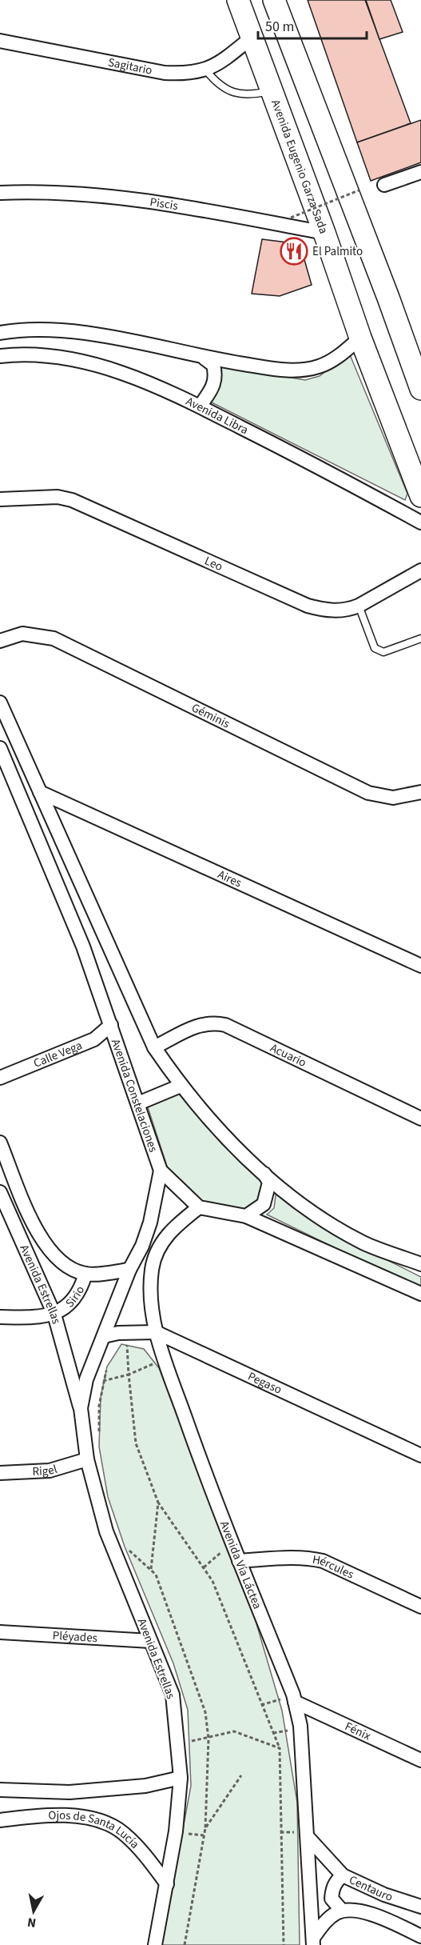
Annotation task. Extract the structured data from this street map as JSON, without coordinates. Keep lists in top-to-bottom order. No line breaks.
{"streets":{"highway":["Avenida Eugenio Garza Sada"],"street":["Sagitario","Piscis","Avenida Libra","Leo","Géminis","Aires","Calle Vega","Acuario","Avenida Constelaciones","Avenida Estrellas","Sirio","Pegaso","Rigel","Avenida Vía Láctea","Hércules","Pléyades","Fénix","Ojos de Santa Lucía","Centauro"]},"crossings":[["Sagitario","Avenida Eugenio Garza Sada"],["Avenida Eugenio Garza Sada","Piscis"],["Calle Vega","Avenida Constelaciones"],["Avenida Constelaciones","Avenida Vía Láctea"],["Avenida Estrellas","Sirio"],["Avenida Estrellas","Pegaso"],["Avenida Estrellas","Rigel"],["Avenida Estrellas","Pléyades"],["Avenida Estrellas","Ojos de Santa Lucía"],["Pegaso","Avenida Vía Láctea"],["Avenida Vía Láctea","Hércules"],["Avenida Vía Láctea","Fénix"],["Avenida Vía Láctea","Centauro"]],"places":{"restaurant":["El Palmito"]},"scale_bar":"50 m","north":"bottom"}
